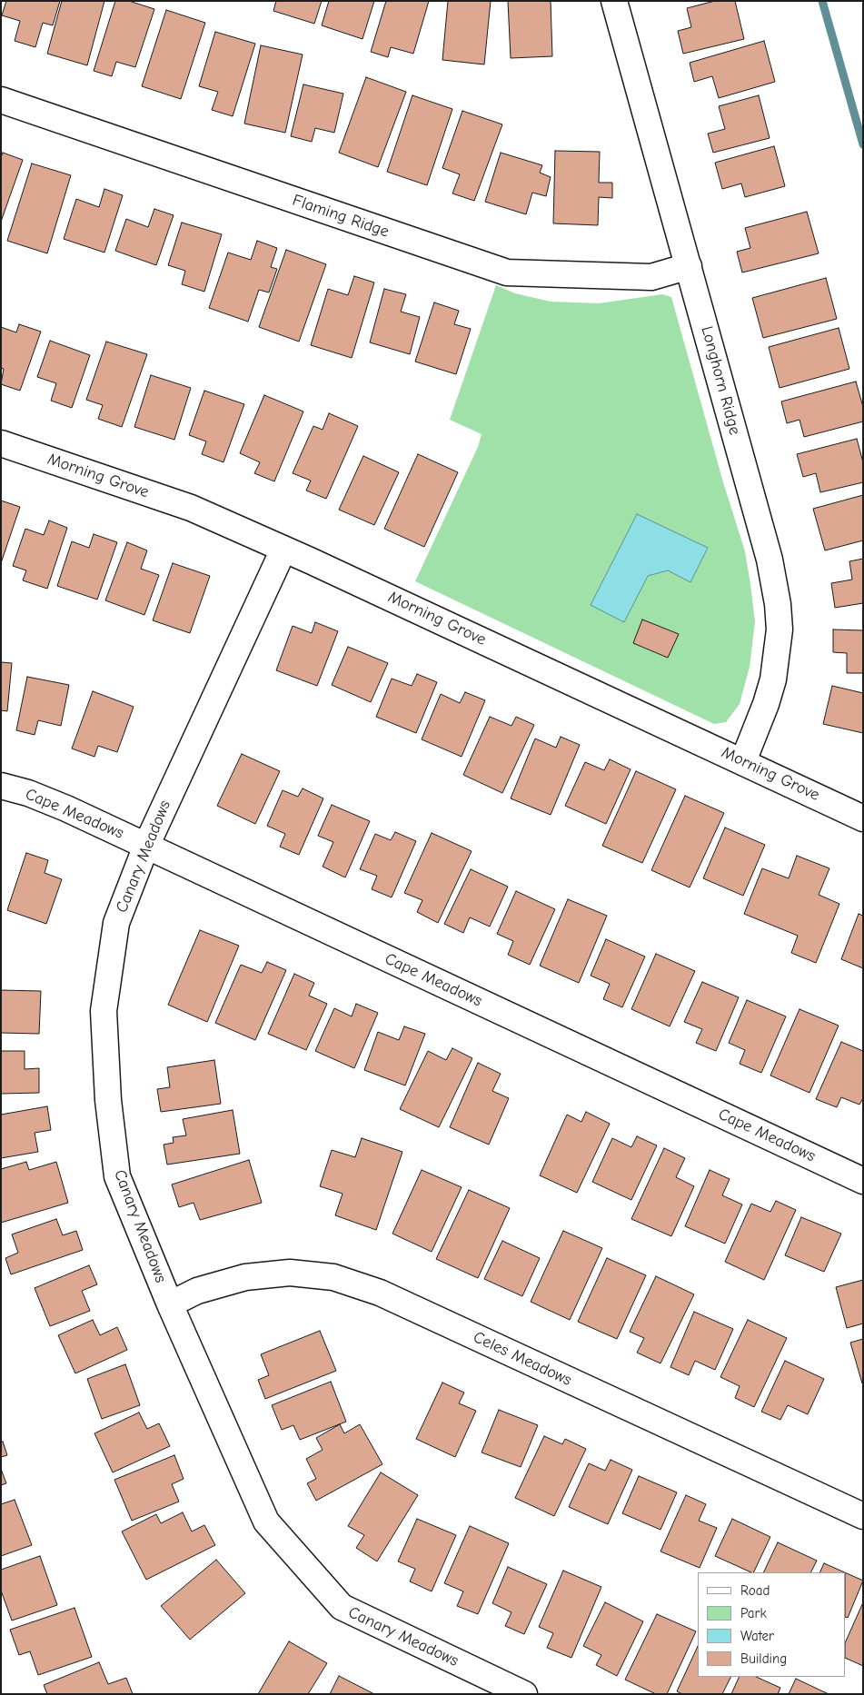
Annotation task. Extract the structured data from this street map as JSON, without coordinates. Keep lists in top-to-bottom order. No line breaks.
{"streets":{"street":["Flaming Ridge","Longhorn Ridge","Morning Grove","Cape Meadows","Canary Meadows","Celes Meadows"]},"crossings":[["Flaming Ridge","Longhorn Ridge"],["Longhorn Ridge","Morning Grove"],["Morning Grove","Canary Meadows"],["Cape Meadows","Canary Meadows"],["Canary Meadows","Celes Meadows"]],"legend":["Road","Park","Water","Building"]}
